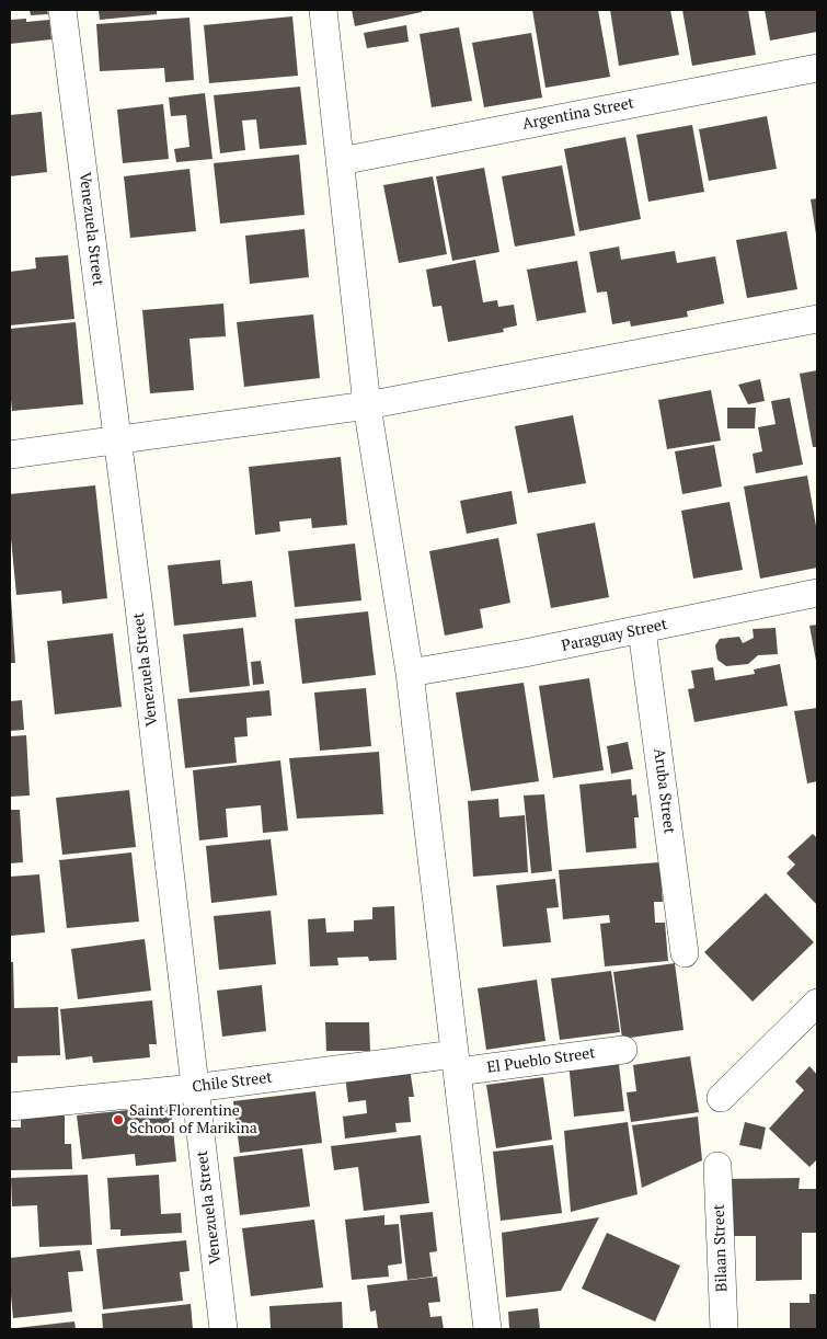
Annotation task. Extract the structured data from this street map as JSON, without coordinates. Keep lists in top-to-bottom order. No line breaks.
{"streets":{"street":["Argentina Street","Venezuela Street","Paraguay Street","Aruba Street","El Pueblo Street","Chile Street","Bilaan Street"]},"crossings":[["Venezuela Street","Chile Street"],["Paraguay Street","Aruba Street"],["El Pueblo Street","Chile Street"]],"places":["Saint Florentine School of Marikina"]}
